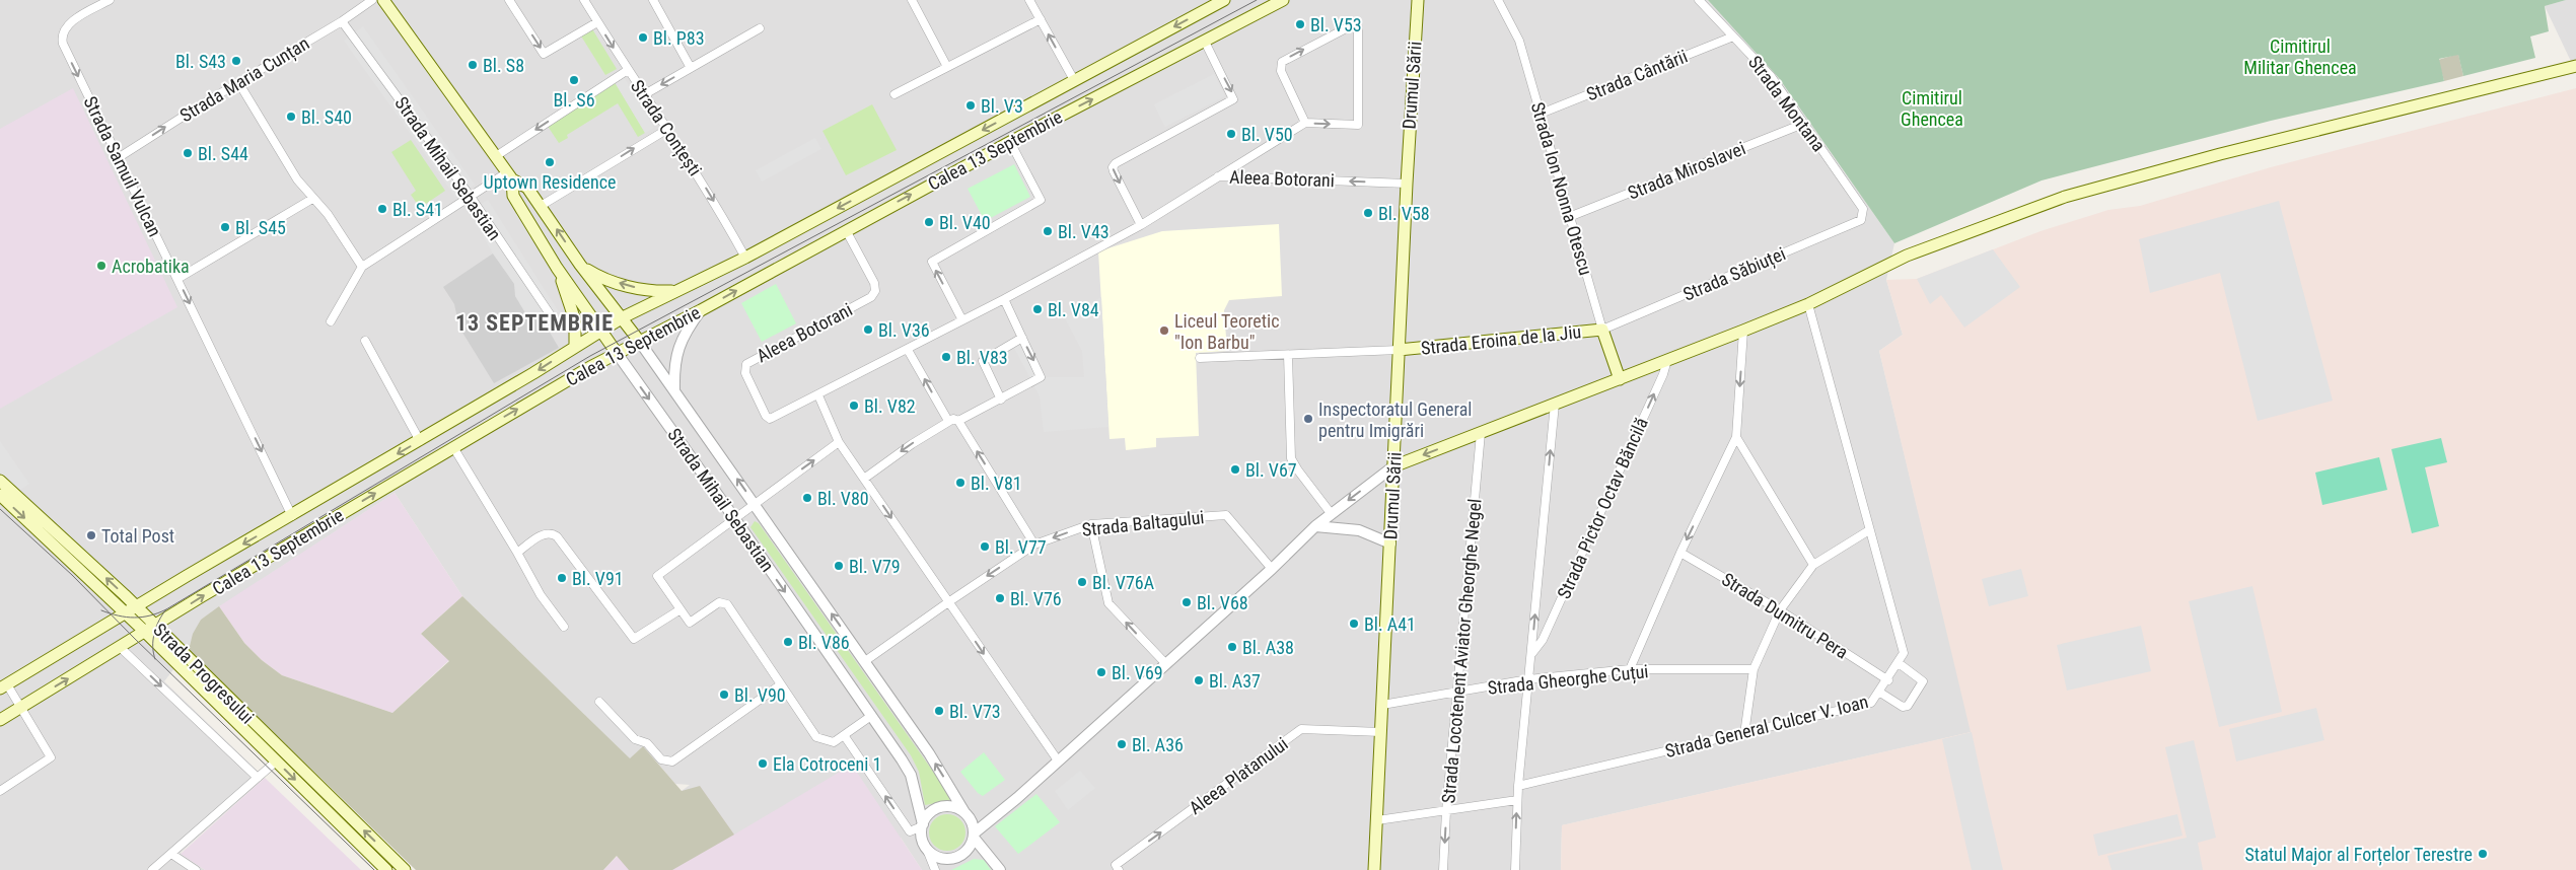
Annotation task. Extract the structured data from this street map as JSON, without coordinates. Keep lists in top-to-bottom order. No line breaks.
{"streets":{"main road":["Drumul Sării","Calea 13 Septembrie","Strada Mihail Sebastian","Strada Ion Nonna Otescu","Strada Eroina de la Jiu","Strada Progresului"],"street":["Strada Cântării","Strada Maria Cunțan","Strada Montana","Strada Conțești","Strada Samuil Vulcan","Strada Miroslavei","Aleea Botorani","Strada Săbiuței","Strada Pictor Octav Băncilă","Strada Baltagului","Strada Dumitru Pera","Strada Locotenent Aviator Gheorghe Negel","Strada Gheorghe Cuțui","Strada General Culcer V. Ioan","Aleea Platanului"]},"crossings":[["Strada Cântării","Strada Montana"],["Strada Cântării","Strada Ion Nonna Otescu"],["Strada Maria Cunțan","Strada Samuil Vulcan"],["Strada Maria Cunțan","Strada Mihail Sebastian"],["Drumul Sării","Aleea Botorani"],["Drumul Sării","Strada Eroina de la Jiu"],["Drumul Sării","Strada Gheorghe Cuțui"],["Drumul Sării","Aleea Platanului"],["Strada Montana","Strada Miroslavei"],["Strada Montana","Strada Săbiuței"],["Strada Conțești","Calea 13 Septembrie"],["Calea 13 Septembrie","Strada Samuil Vulcan"],["Calea 13 Septembrie","Strada Mihail Sebastian"],["Calea 13 Septembrie","Aleea Botorani"],["Calea 13 Septembrie","Strada Progresului"],["Strada Mihail Sebastian","Strada Baltagului"],["Strada Miroslavei","Strada Ion Nonna Otescu"],["Strada Ion Nonna Otescu","Strada Săbiuței"],["Strada Ion Nonna Otescu","Strada Eroina de la Jiu"],["Strada Săbiuței","Strada Eroina de la Jiu"],["Strada Dumitru Pera","Strada General Culcer V. Ioan"],["Strada Locotenent Aviator Gheorghe Negel","Strada Gheorghe Cuțui"]],"one_way":["Strada Maria Cunțan","Strada Conțești","Strada Samuil Vulcan","Aleea Platanului"],"districts":["13 SEPTEMBRIE"],"parks":["Cimitirul Militar Ghencea","Cimitirul Ghencea"],"places":["Bl. V53","Bl. P83","Bl. S43","Bl. S8","Bl. S6","Bl. V3","Bl. S40","Bl. V50","Bl. S44","Uptown Residence","Bl. S41","Bl. V58","Bl. V40","Bl. S45","Bl. V43","Acrobatika","Bl. V84","Bl. V36","Liceul Teoretic \"Ion Barbu\"","Bl. V83","Bl. V82","Inspectoratul General pentru Imigrări","Bl. V67","Bl. V81","Bl. V80","Total Post","Bl. V77","Bl. V79","Bl. V91","Bl. V76A","Bl. V76","Bl. V68","Bl. A41","Bl. V86","Bl. A38","Bl. V69","Bl. A37","Bl. V90","Bl. V73","Bl. A36","Ela Cotroceni 1","Statul Major al Forțelor Terestre"]}
